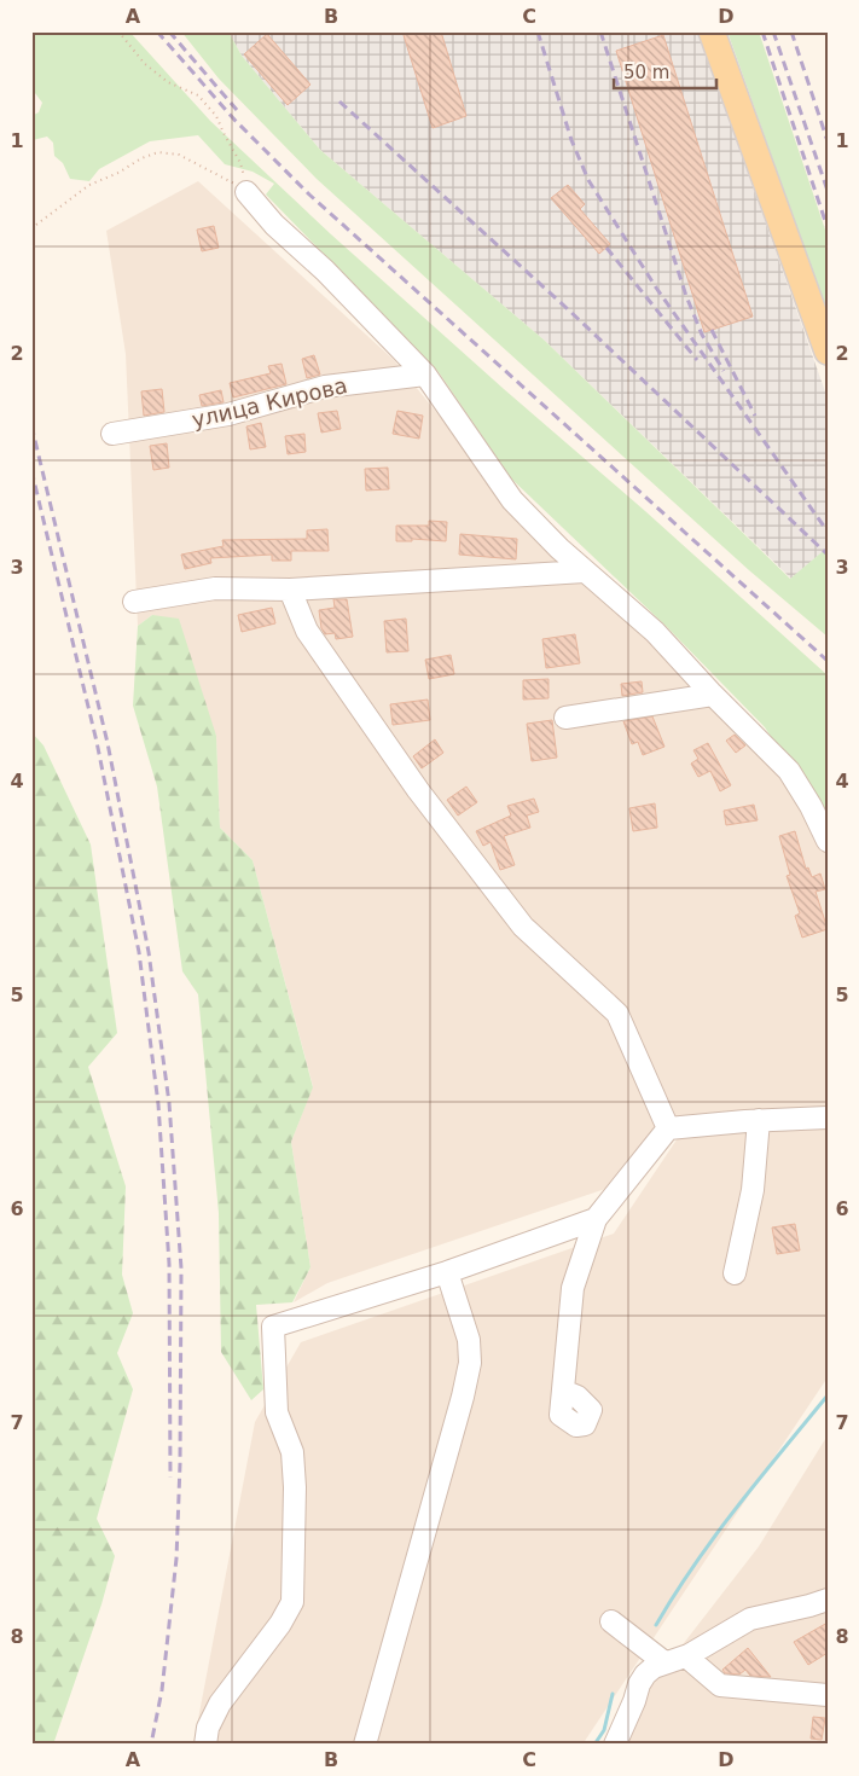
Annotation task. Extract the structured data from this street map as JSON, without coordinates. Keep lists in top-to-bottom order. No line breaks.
{"streets":{"street":["улица Кирова"]},"scale_bar":"50 m","grid":{"columns":["A","B","C","D"],"rows":["1","2","3","4","5","6","7","8"]}}
